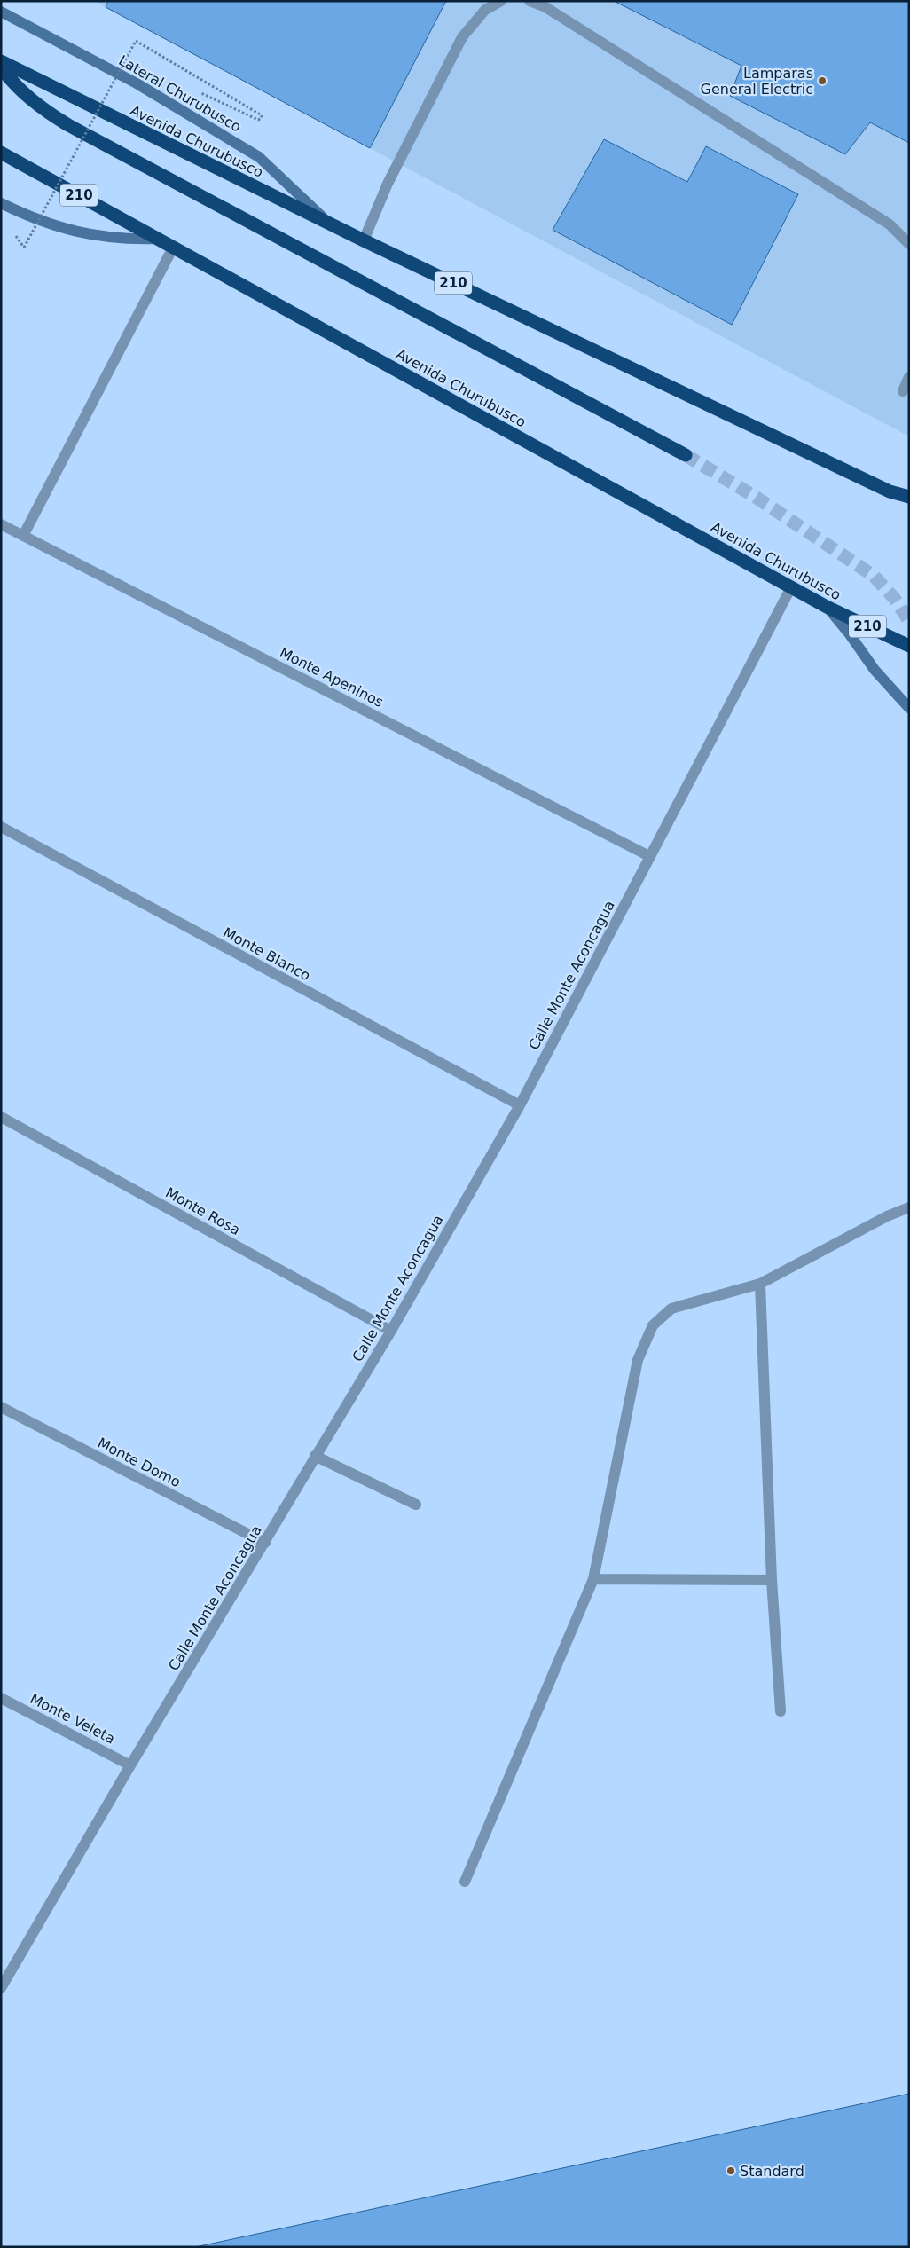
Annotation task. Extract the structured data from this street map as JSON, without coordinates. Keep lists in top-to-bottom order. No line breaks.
{"streets":{"highway":["Avenida Churubusco","210"],"street":["Lateral Churubusco","Monte Apeninos","Monte Blanco","Calle Monte Aconcagua","Monte Rosa","Monte Domo","Monte Veleta"]},"crossings":[["Lateral Churubusco","Avenida Churubusco"],["Avenida Churubusco","Calle Monte Aconcagua"],["Monte Apeninos","Calle Monte Aconcagua"],["Monte Blanco","Calle Monte Aconcagua"],["Calle Monte Aconcagua","Monte Rosa"],["Calle Monte Aconcagua","Monte Domo"],["Calle Monte Aconcagua","Monte Veleta"]],"places":["Lamparas General Electric","Standard"]}
